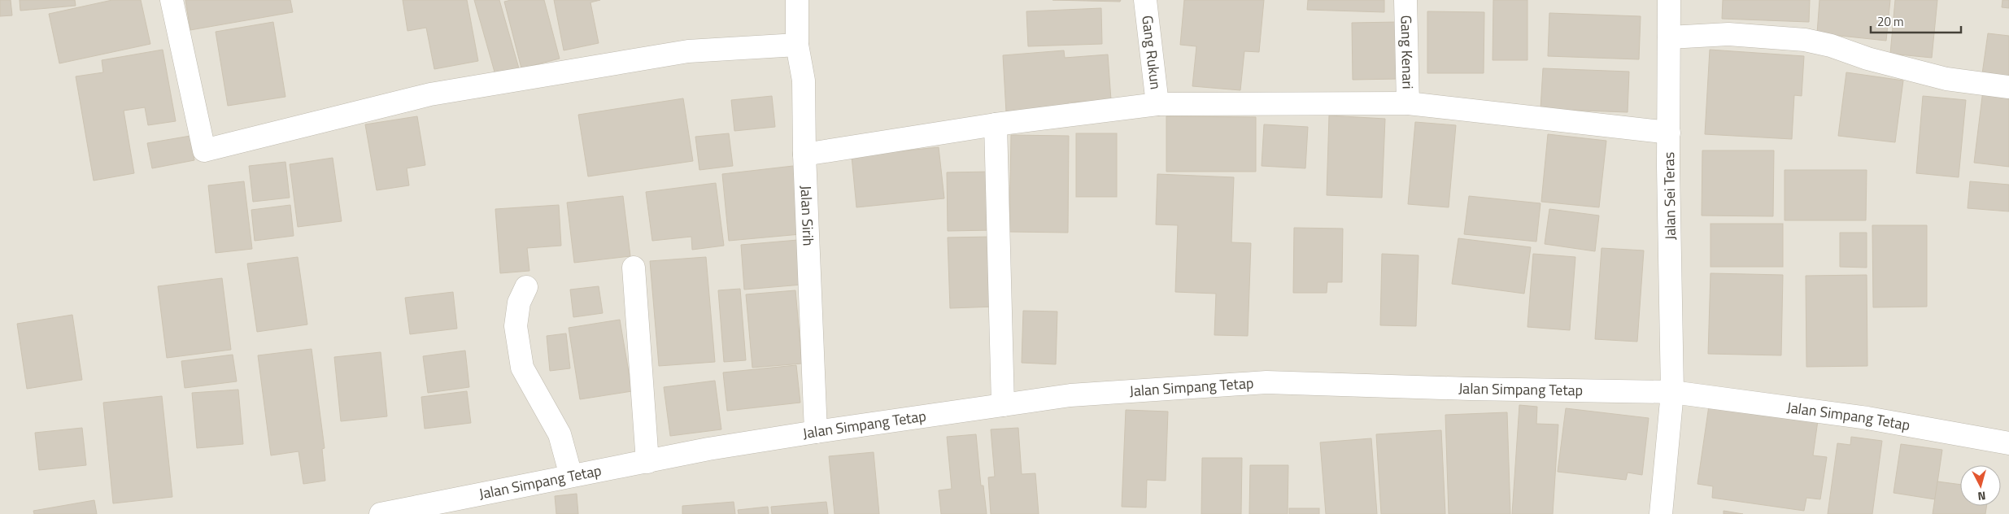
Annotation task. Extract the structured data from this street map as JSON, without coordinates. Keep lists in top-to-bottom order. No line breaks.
{"streets":{"street":["Gang Rukun","Gang Kenari","Jalan Sei Teras","Jalan Sirih","Jalan Simpang Tetap"]},"crossings":[["Jalan Sei Teras","Jalan Simpang Tetap"],["Jalan Sirih","Jalan Simpang Tetap"]],"scale_bar":"20 m","north":"bottom"}
